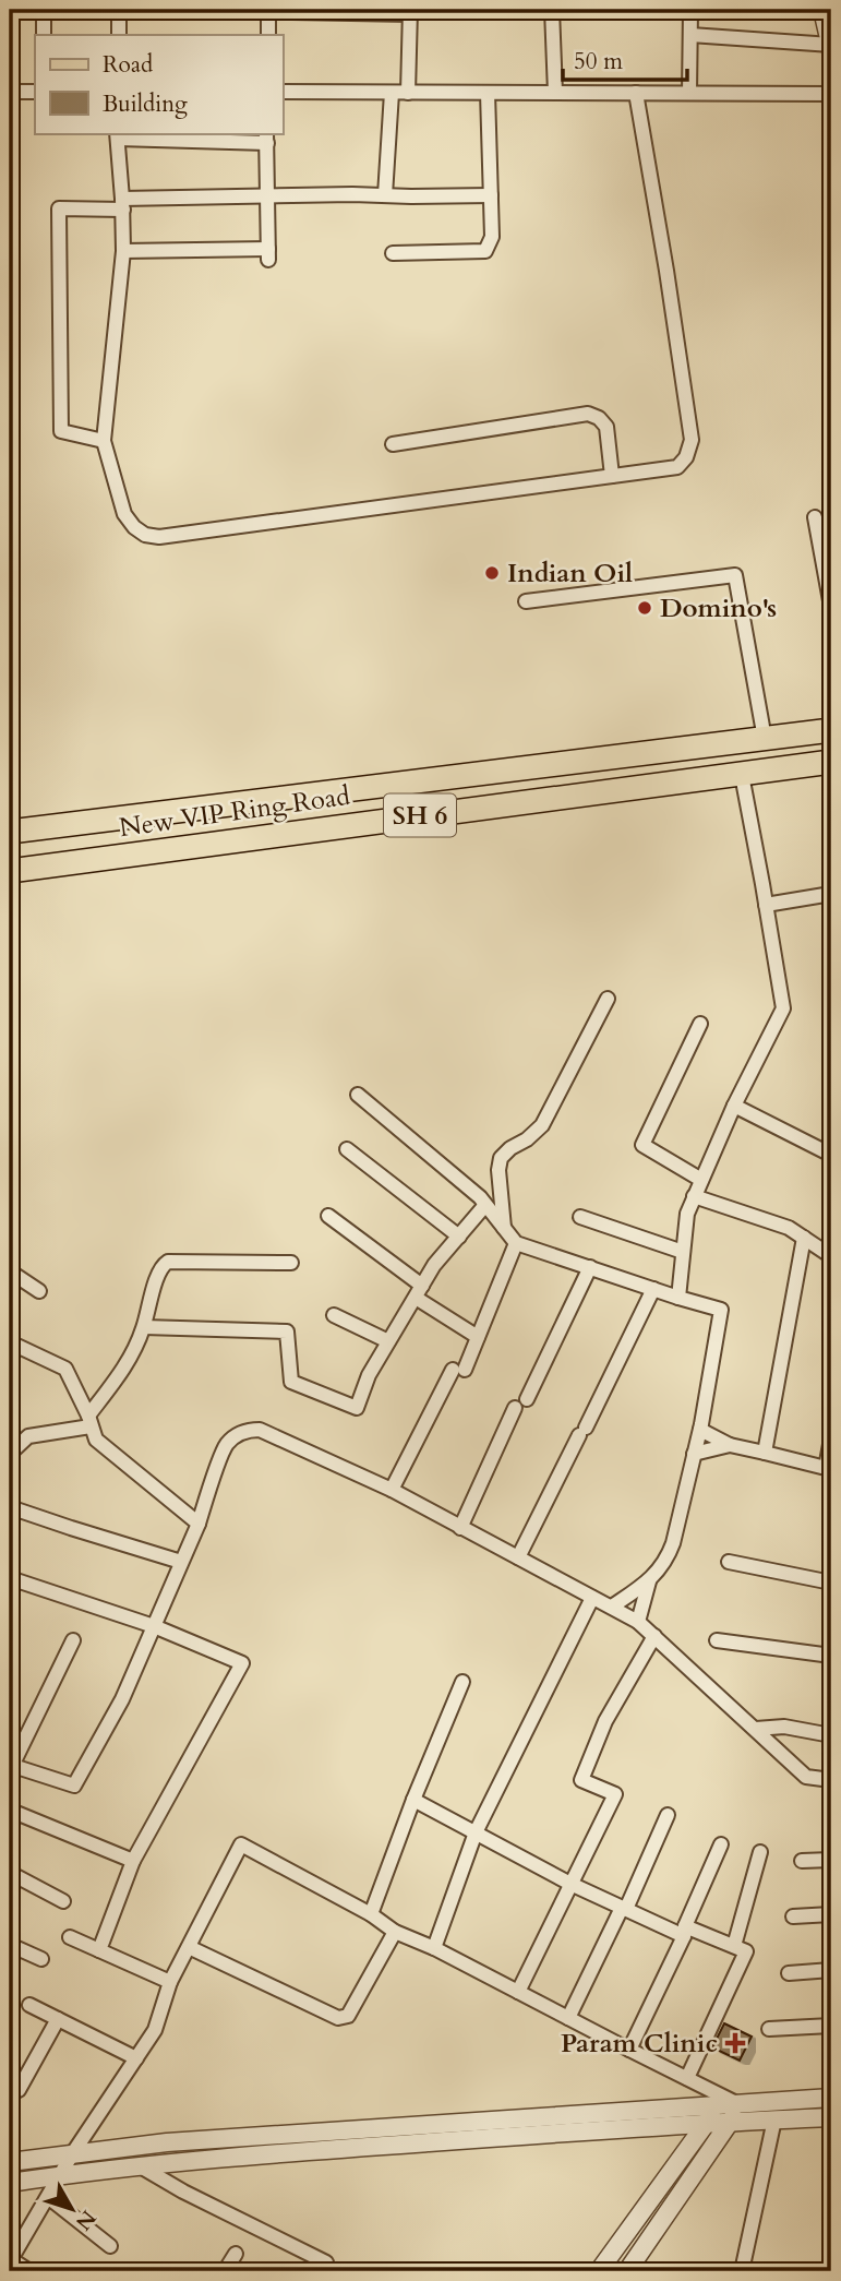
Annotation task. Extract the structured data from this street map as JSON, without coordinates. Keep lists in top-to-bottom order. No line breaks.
{"streets":{"main road":["New VIP Ring Road","SH 6"]},"places":{"other":["Indian Oil","Domino's"],"health":["Param Clinic"]},"legend":["Road","Building"],"scale_bar":"50 m","north":"bottom right"}
